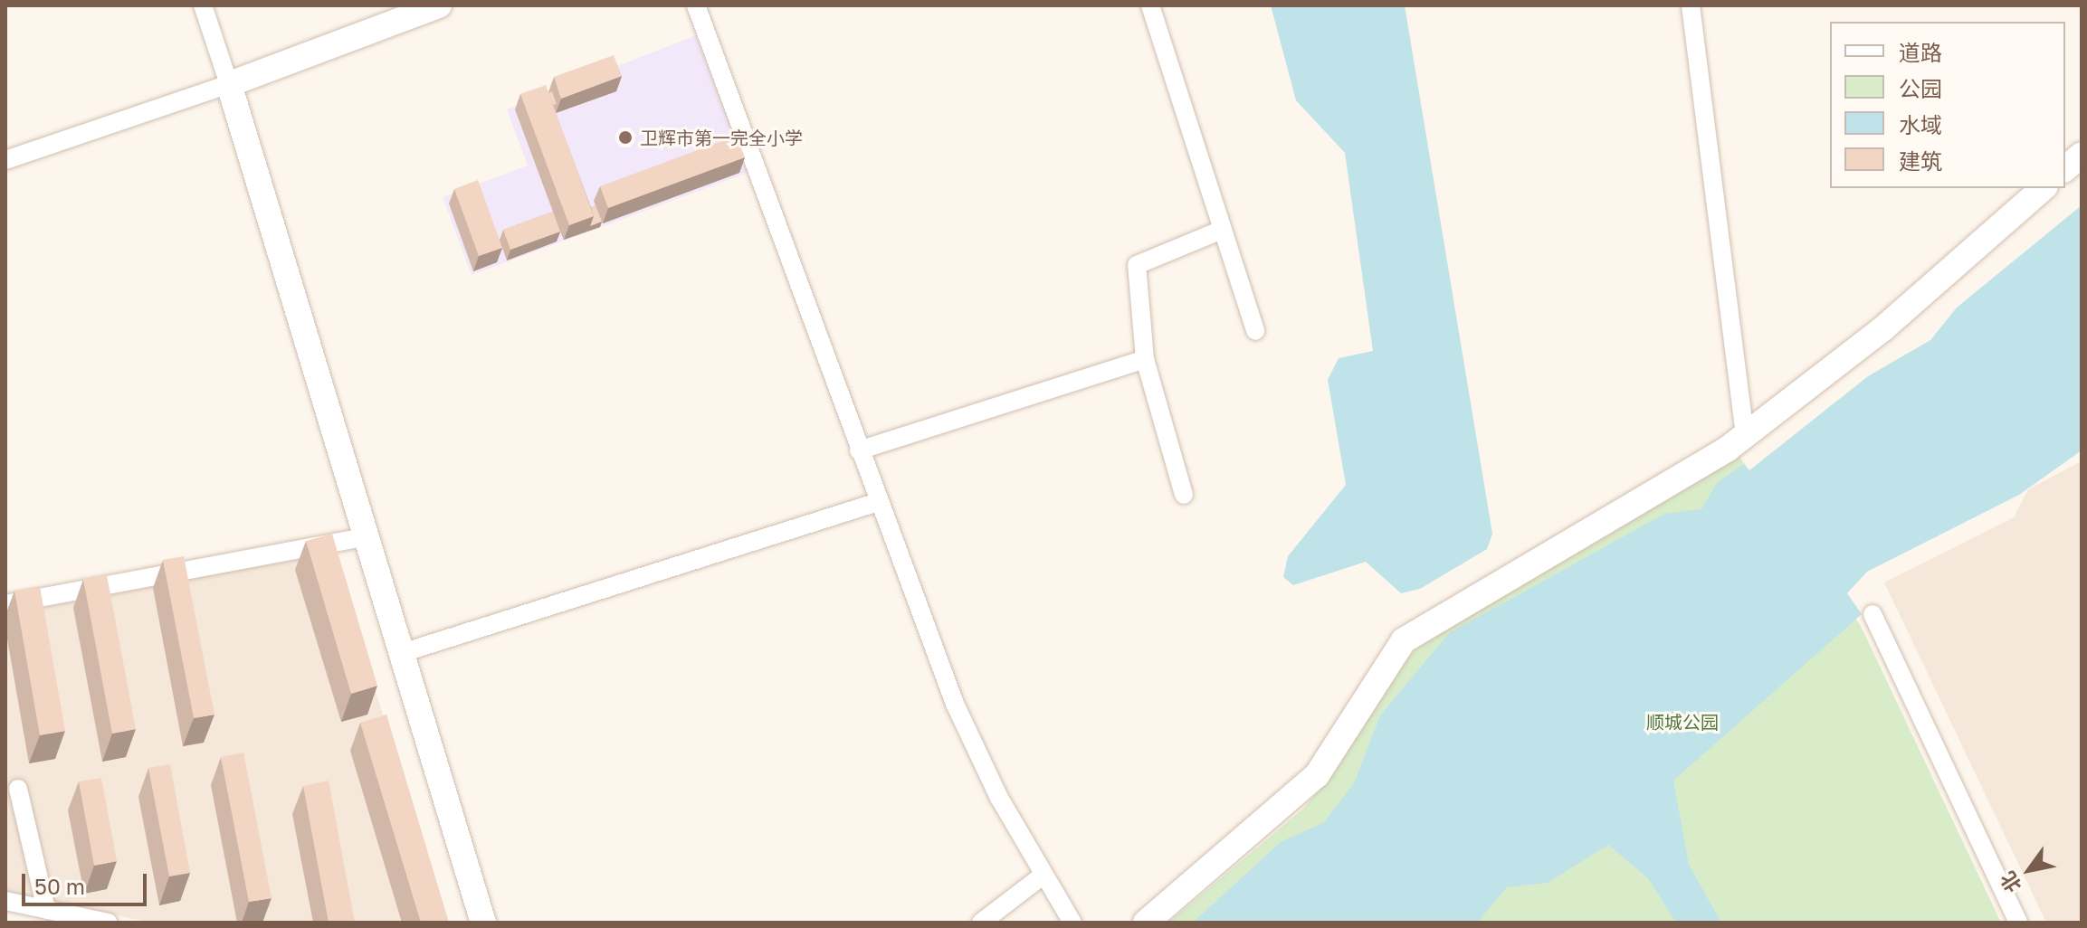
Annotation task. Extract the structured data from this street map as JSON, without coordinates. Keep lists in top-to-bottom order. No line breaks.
{"parks":["顺城公园"],"places":["卫辉市第一完全小学"],"legend":["道路","公园","水域","建筑"],"scale_bar":"50 m","north":"bottom left"}
